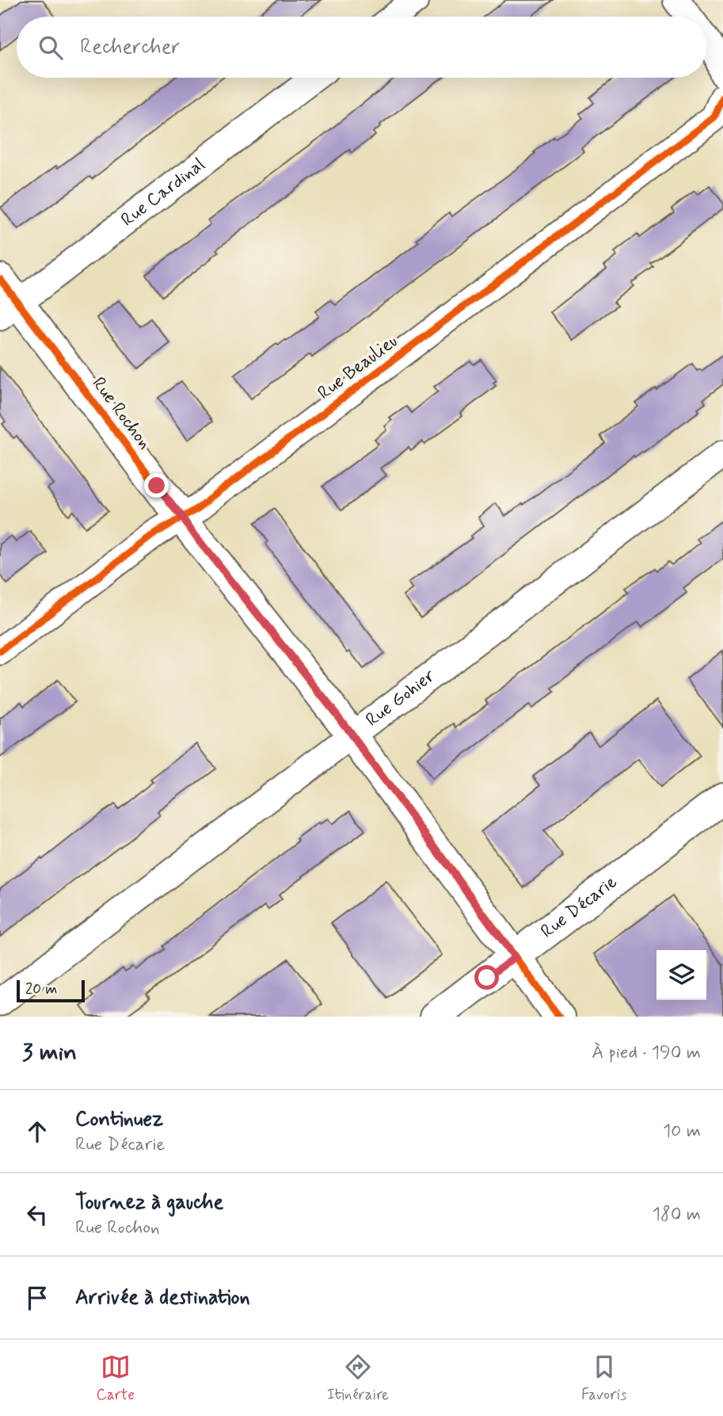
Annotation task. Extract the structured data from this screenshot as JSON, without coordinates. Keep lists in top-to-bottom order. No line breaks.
{"streets":{"street":["Rue Cardinal","Rue Beaulieu","Rue Rochon","Rue Gohier","Rue Décarie"]},"crossings":[["Rue Cardinal","Rue Rochon"],["Rue Beaulieu","Rue Rochon"],["Rue Rochon","Rue Gohier"],["Rue Rochon","Rue Décarie"]],"scale_bar":"20 m","page":{"search":"Rechercher","scale":"20 m","heading":["3 min","À pied · 190 m"],"list":[["Continuez","Rue Décarie","10 m"],["Tournez à gauche","Rue Rochon","180 m"],"Arrivée à destination"],"nav":["Carte","Itinéraire","Favoris"]}}
